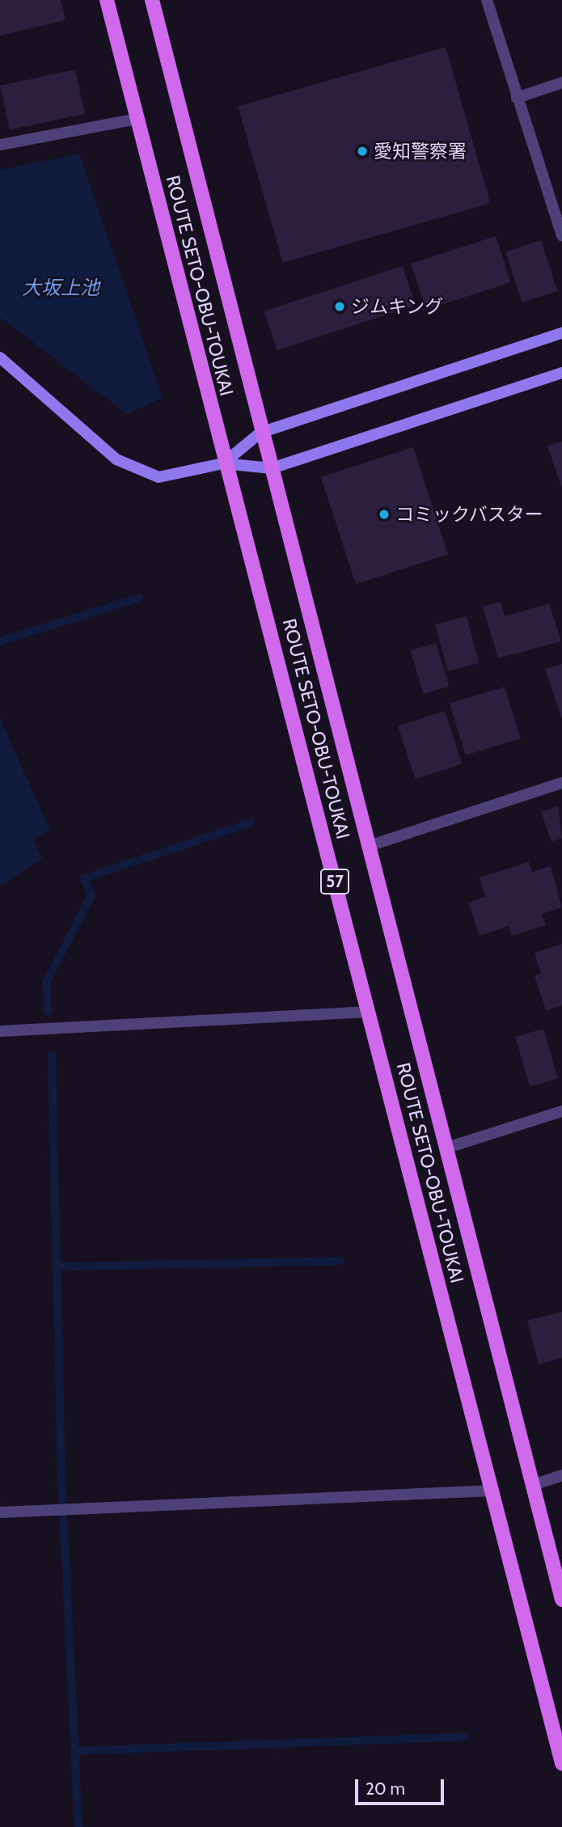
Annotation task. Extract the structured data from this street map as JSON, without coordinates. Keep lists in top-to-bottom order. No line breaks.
{"streets":{"main road":["ROUTE SETO-OBU-TOUKAI","57"]},"water":["大坂上池"],"places":["愛知警察署","ジムキング","コミックバスター"],"scale_bar":"20 m"}
